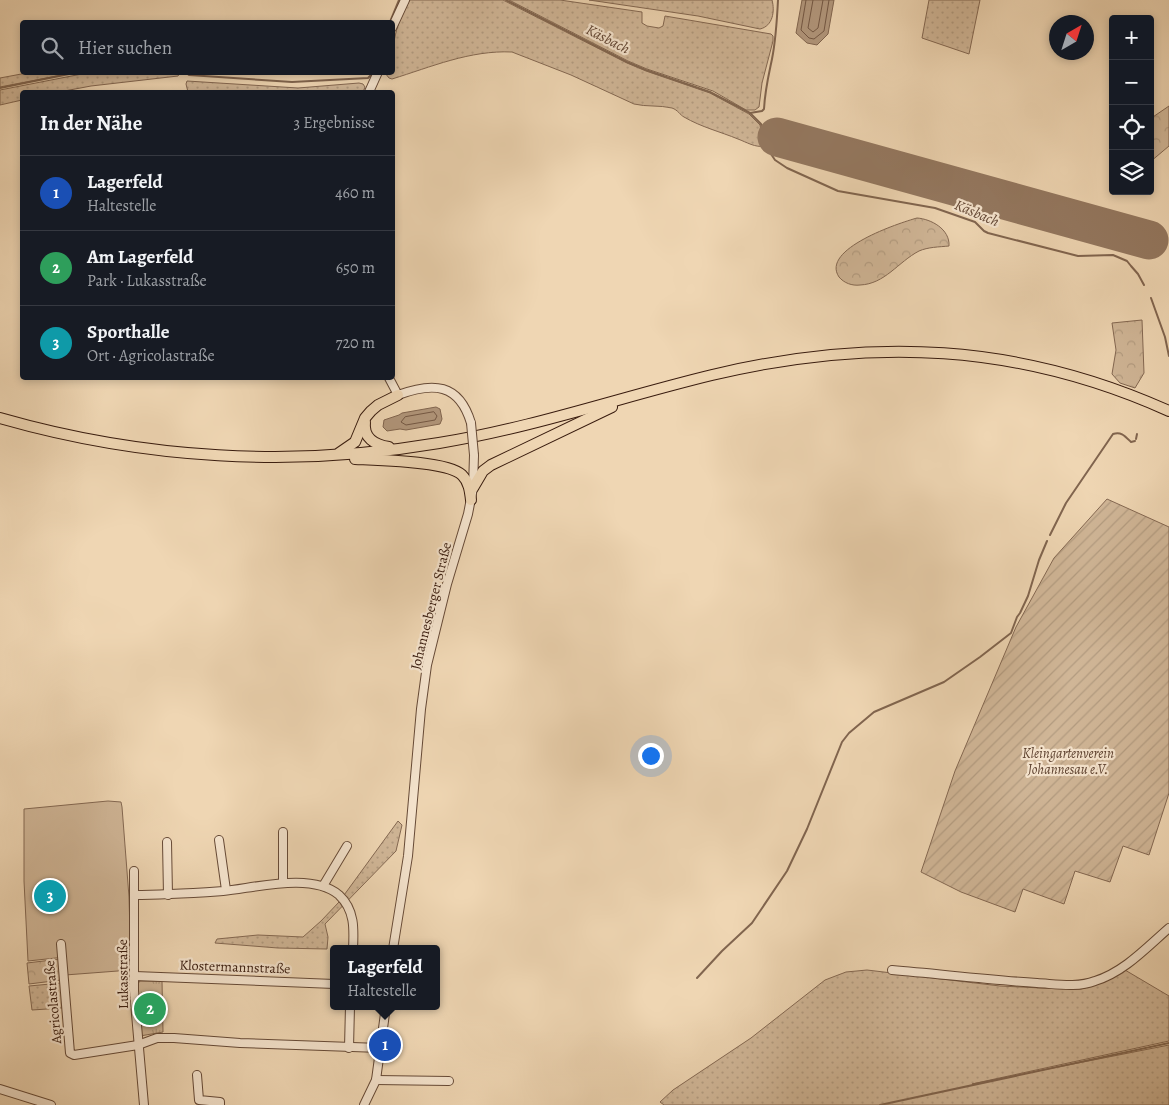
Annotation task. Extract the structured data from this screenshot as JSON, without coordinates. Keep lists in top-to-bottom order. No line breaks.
{"streets":{"street":["Johannesberger Straße","Klostermannstraße","Lukasstraße","Agricolastraße"]},"crossings":[["Klostermannstraße","Lukasstraße"],["Lukasstraße","Agricolastraße"]],"water":["Käsbach"],"parks":["Kleingartenverein Johannesau e.V."],"north":"top right","page":{"map_buttons":["+","−"],"search":"Hier suchen","heading":["In der Nähe","3 Ergebnisse"],"list":[{"mark":"1","name":"Lagerfeld","note":"Haltestelle","value":"460 m"},{"mark":"2","name":"Am Lagerfeld","note":"Park · Lukasstraße","value":"650 m"},{"mark":"3","name":"Sporthalle","note":"Ort · Agricolastraße","value":"720 m"}],"pins":["3","2","1"],"popup":["Lagerfeld","Haltestelle"]}}
